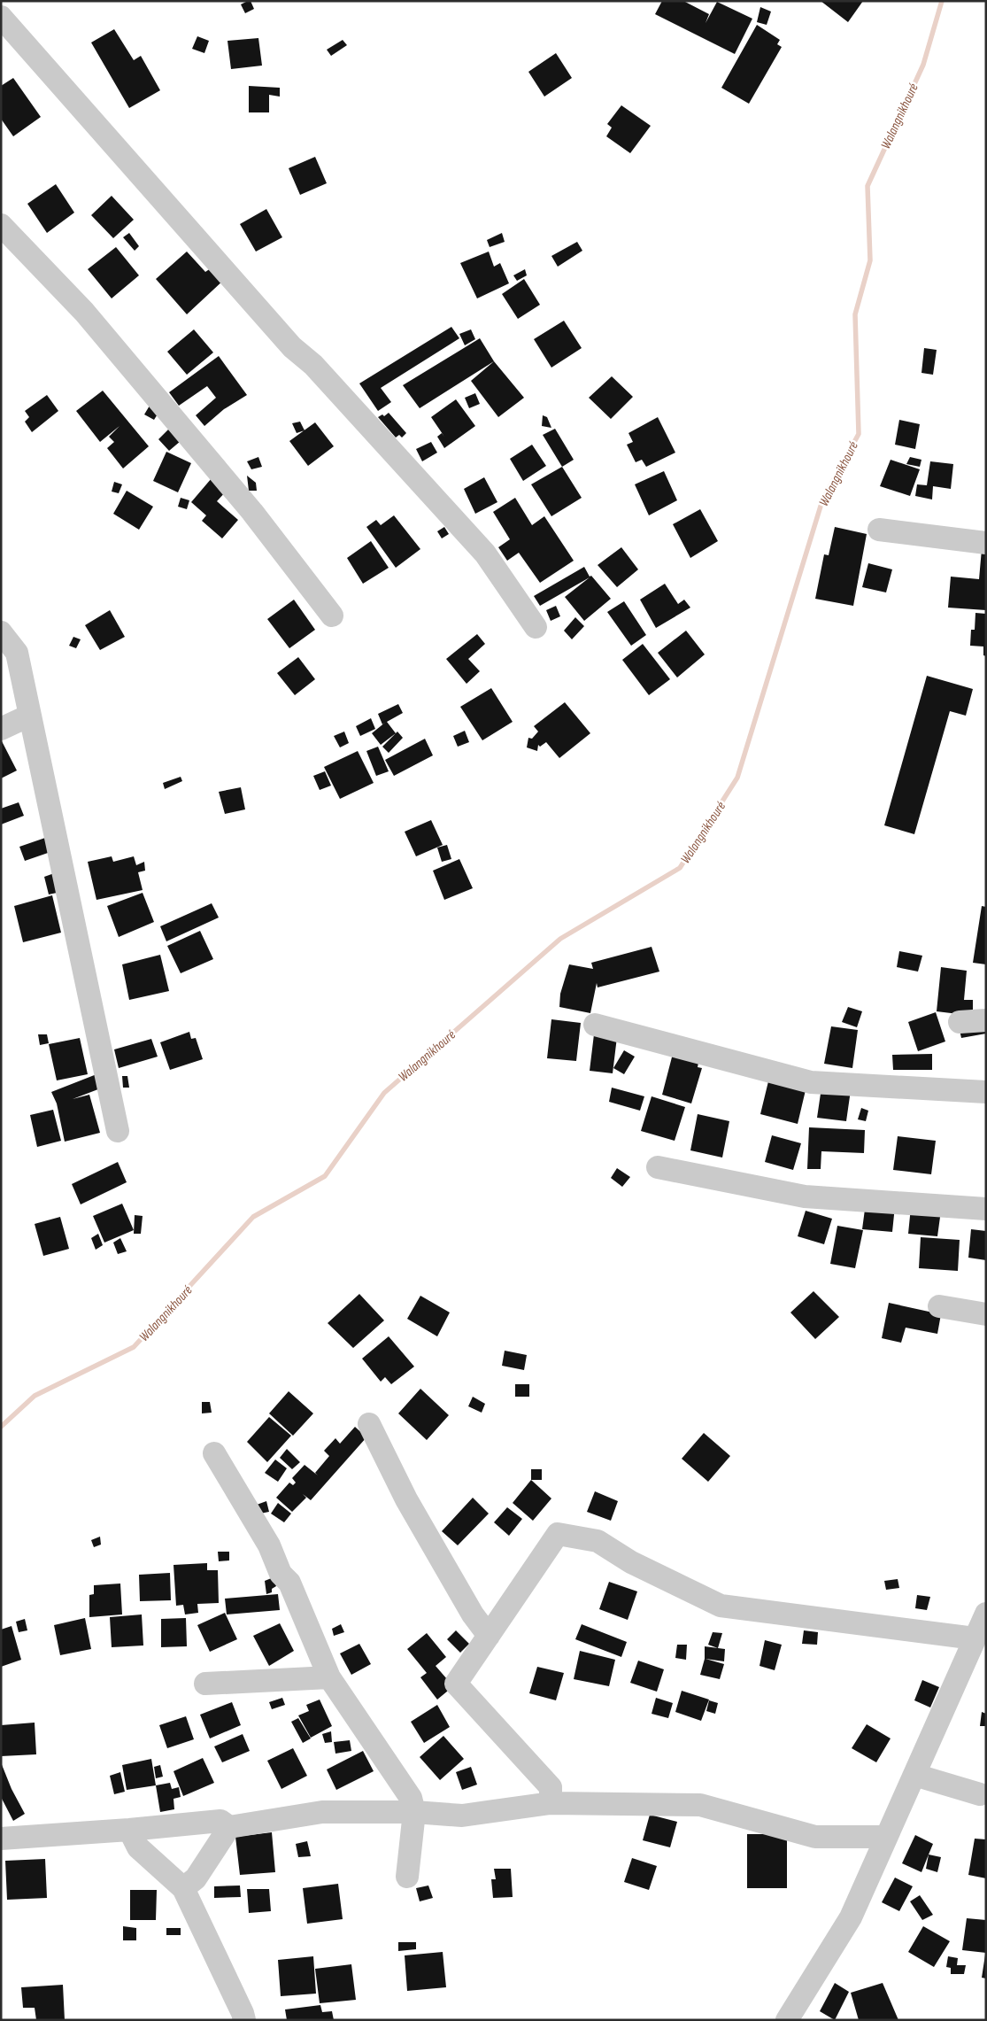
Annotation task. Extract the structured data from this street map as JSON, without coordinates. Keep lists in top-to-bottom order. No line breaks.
{"water":["Walangnikhouré"]}
